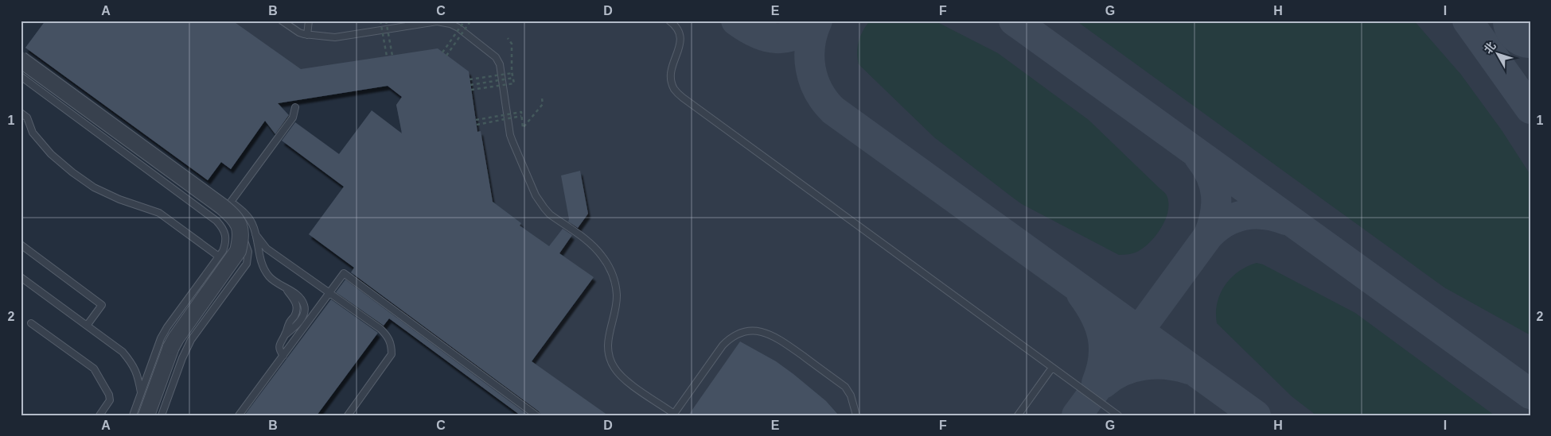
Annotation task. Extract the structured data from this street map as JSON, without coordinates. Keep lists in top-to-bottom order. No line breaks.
{"north":"top left","grid":{"columns":["A","B","C","D","E","F","G","H","I"],"rows":["1","2"]}}
